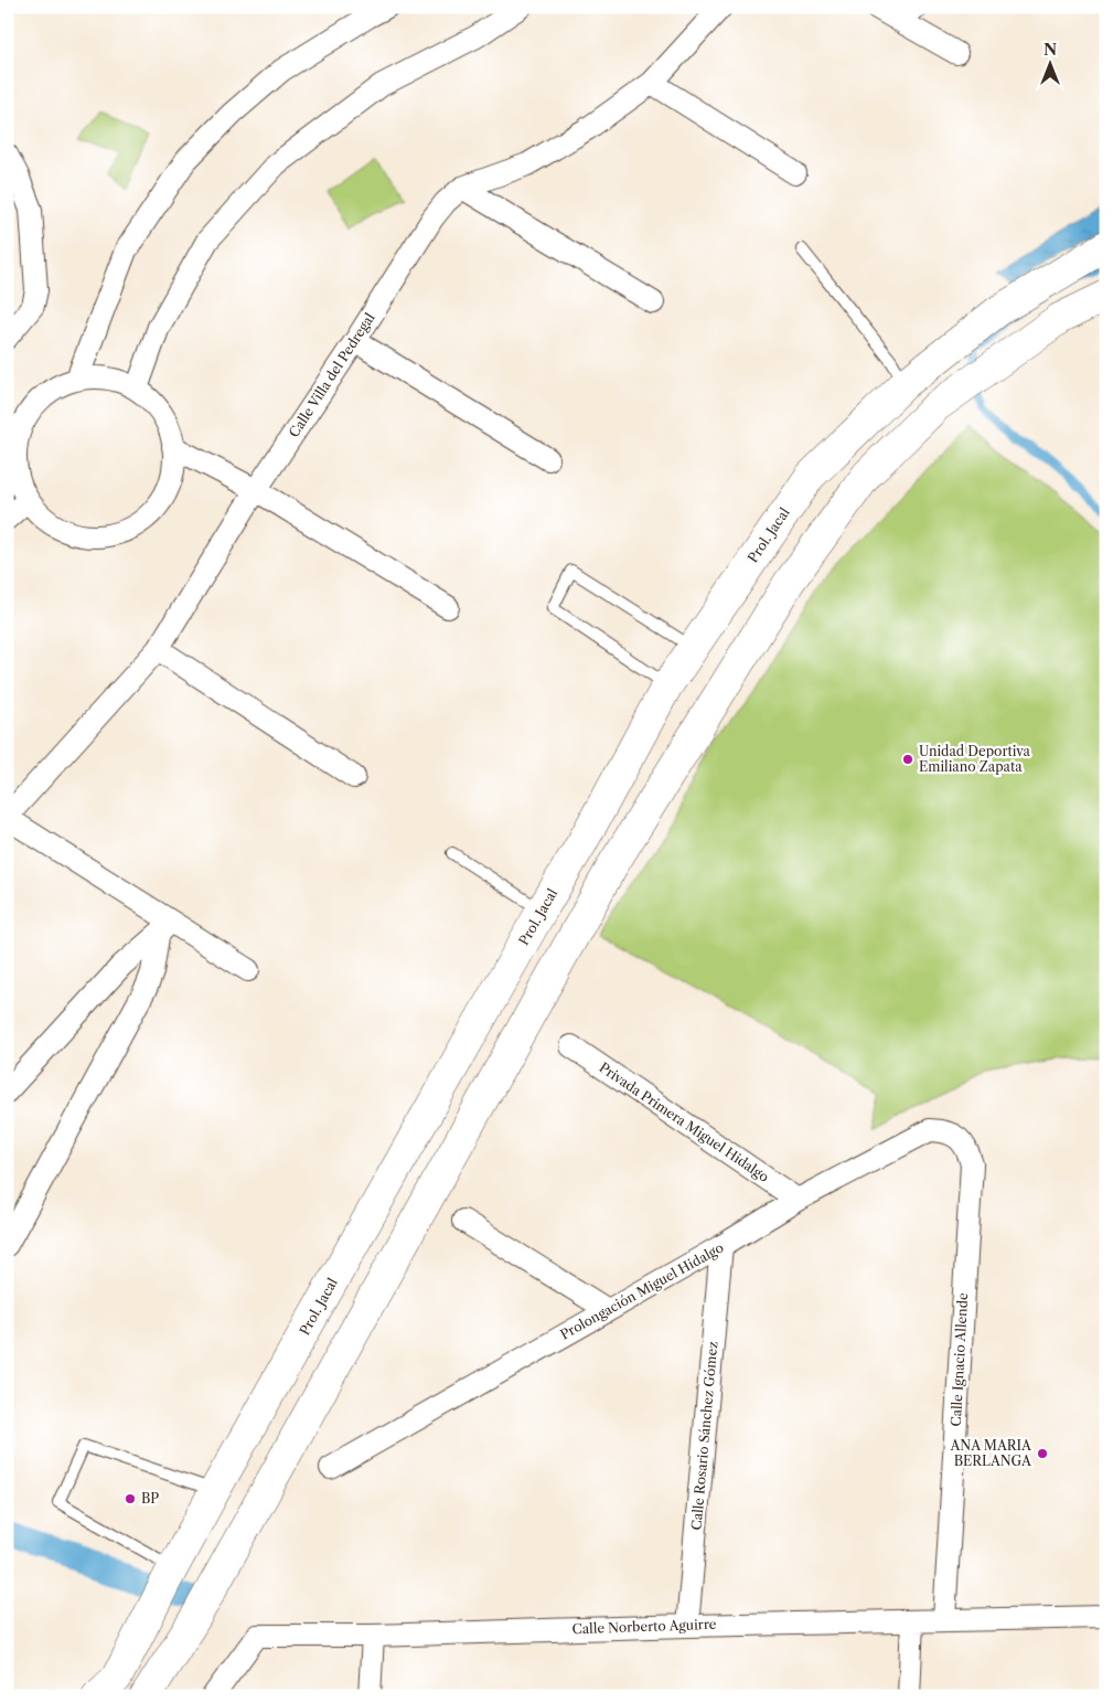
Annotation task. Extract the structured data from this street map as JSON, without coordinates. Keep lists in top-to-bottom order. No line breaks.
{"streets":{"street":["Calle Villa del Pedregal","Prol. Jacal","Privada Primera Miguel Hidalgo","Prolongación Miguel Hidalgo","Calle Ignacio Allende","Calle Rosario Sánchez Gómez","Calle Norberto Aguirre"]},"crossings":[["Privada Primera Miguel Hidalgo","Prolongación Miguel Hidalgo"],["Prolongación Miguel Hidalgo","Calle Ignacio Allende"],["Prolongación Miguel Hidalgo","Calle Rosario Sánchez Gómez"],["Calle Ignacio Allende","Calle Norberto Aguirre"],["Calle Rosario Sánchez Gómez","Calle Norberto Aguirre"]],"places":["Unidad Deportiva Emiliano Zapata","ANA MARIA BERLANGA","BP"],"north":"top"}
